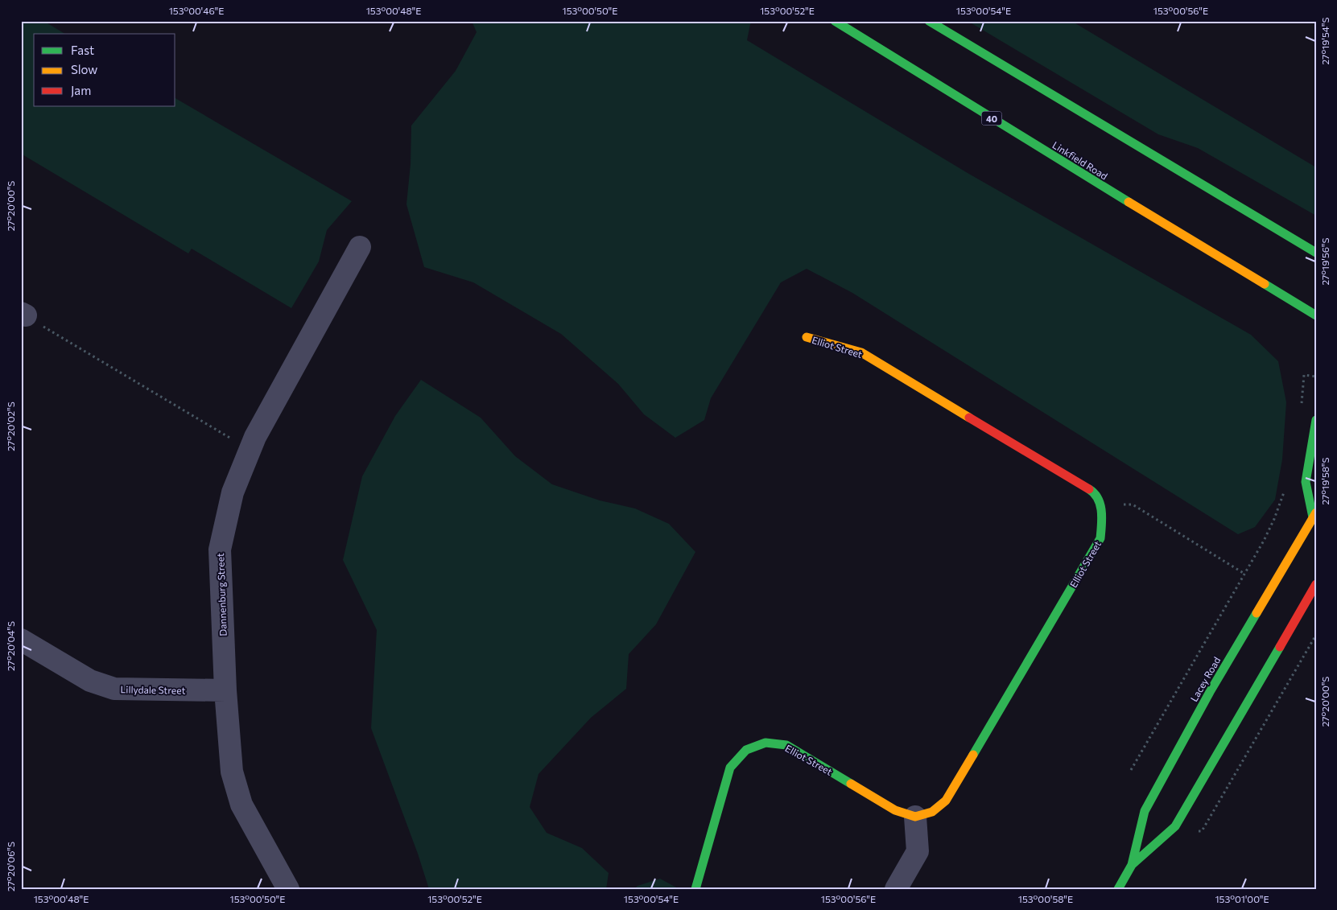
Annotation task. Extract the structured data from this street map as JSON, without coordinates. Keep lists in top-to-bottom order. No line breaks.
{"streets":{"street":["40","Linkfield Road","Elliot Street","Dannenburg Street","Lacey Road","Lillydale Street"]},"crossings":[["Dannenburg Street","Lillydale Street"]],"legend":["Fast","Slow","Jam"],"coordinates":["153°00'46\"E","153°00'48\"E","153°00'50\"E","153°00'52\"E","153°00'54\"E","153°00'56\"E","27°19'54\"S","27°20'00\"S","27°19'56\"S","27°20'02\"S","27°19'58\"S","27°20'04\"S","27°20'06\"S","153°00'58\"E","153°01'00\"E"]}
